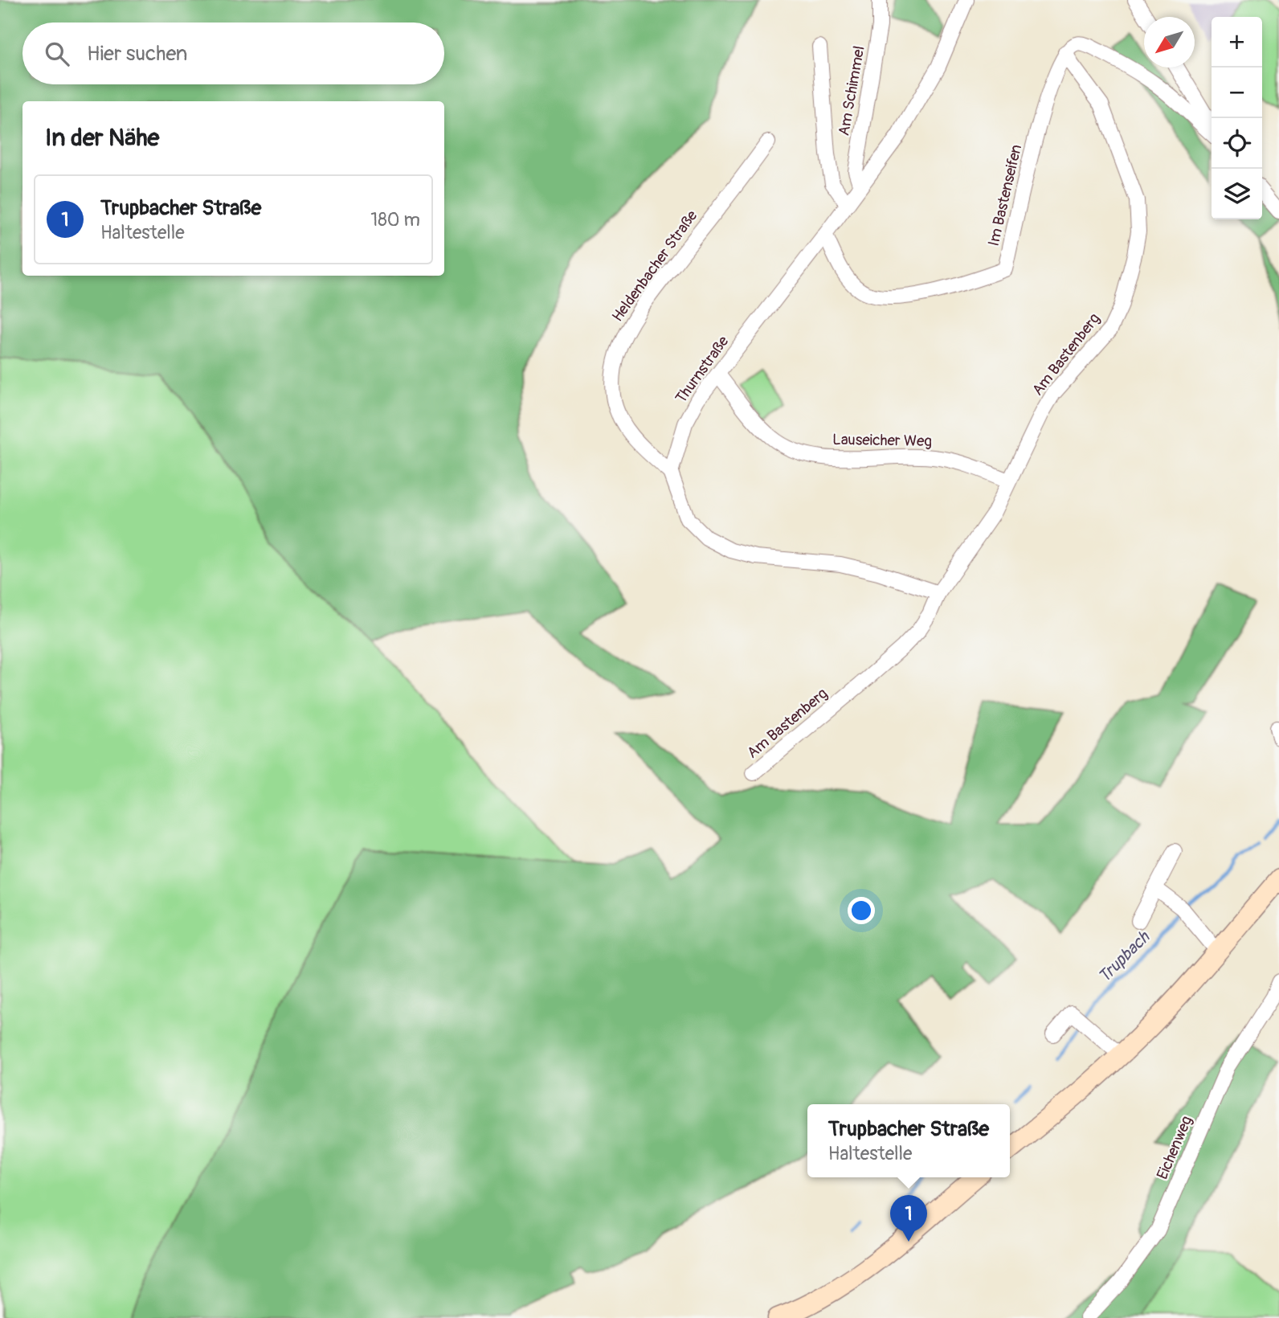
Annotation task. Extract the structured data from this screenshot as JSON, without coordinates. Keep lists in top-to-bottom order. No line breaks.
{"streets":{"street":["Am Schimmel","Im Bastenseifen","Heldenbacher Straße","Am Bastenberg","Thurnstraße","Lauseicher Weg","Eichenweg"]},"crossings":[["Am Schimmel","Thurnstraße"],["Im Bastenseifen","Am Bastenberg"],["Im Bastenseifen","Thurnstraße"],["Heldenbacher Straße","Thurnstraße"],["Am Bastenberg","Lauseicher Weg"],["Thurnstraße","Lauseicher Weg"]],"water":["Trupbach"],"north":"bottom left","page":{"map_buttons":["+","−"],"search":"Hier suchen","heading":"In der Nähe","list":[{"mark":"1","name":"Trupbacher Straße","note":"Haltestelle","value":"180 m"}],"popup":["Trupbacher Straße","Haltestelle"],"pins":"1"}}
